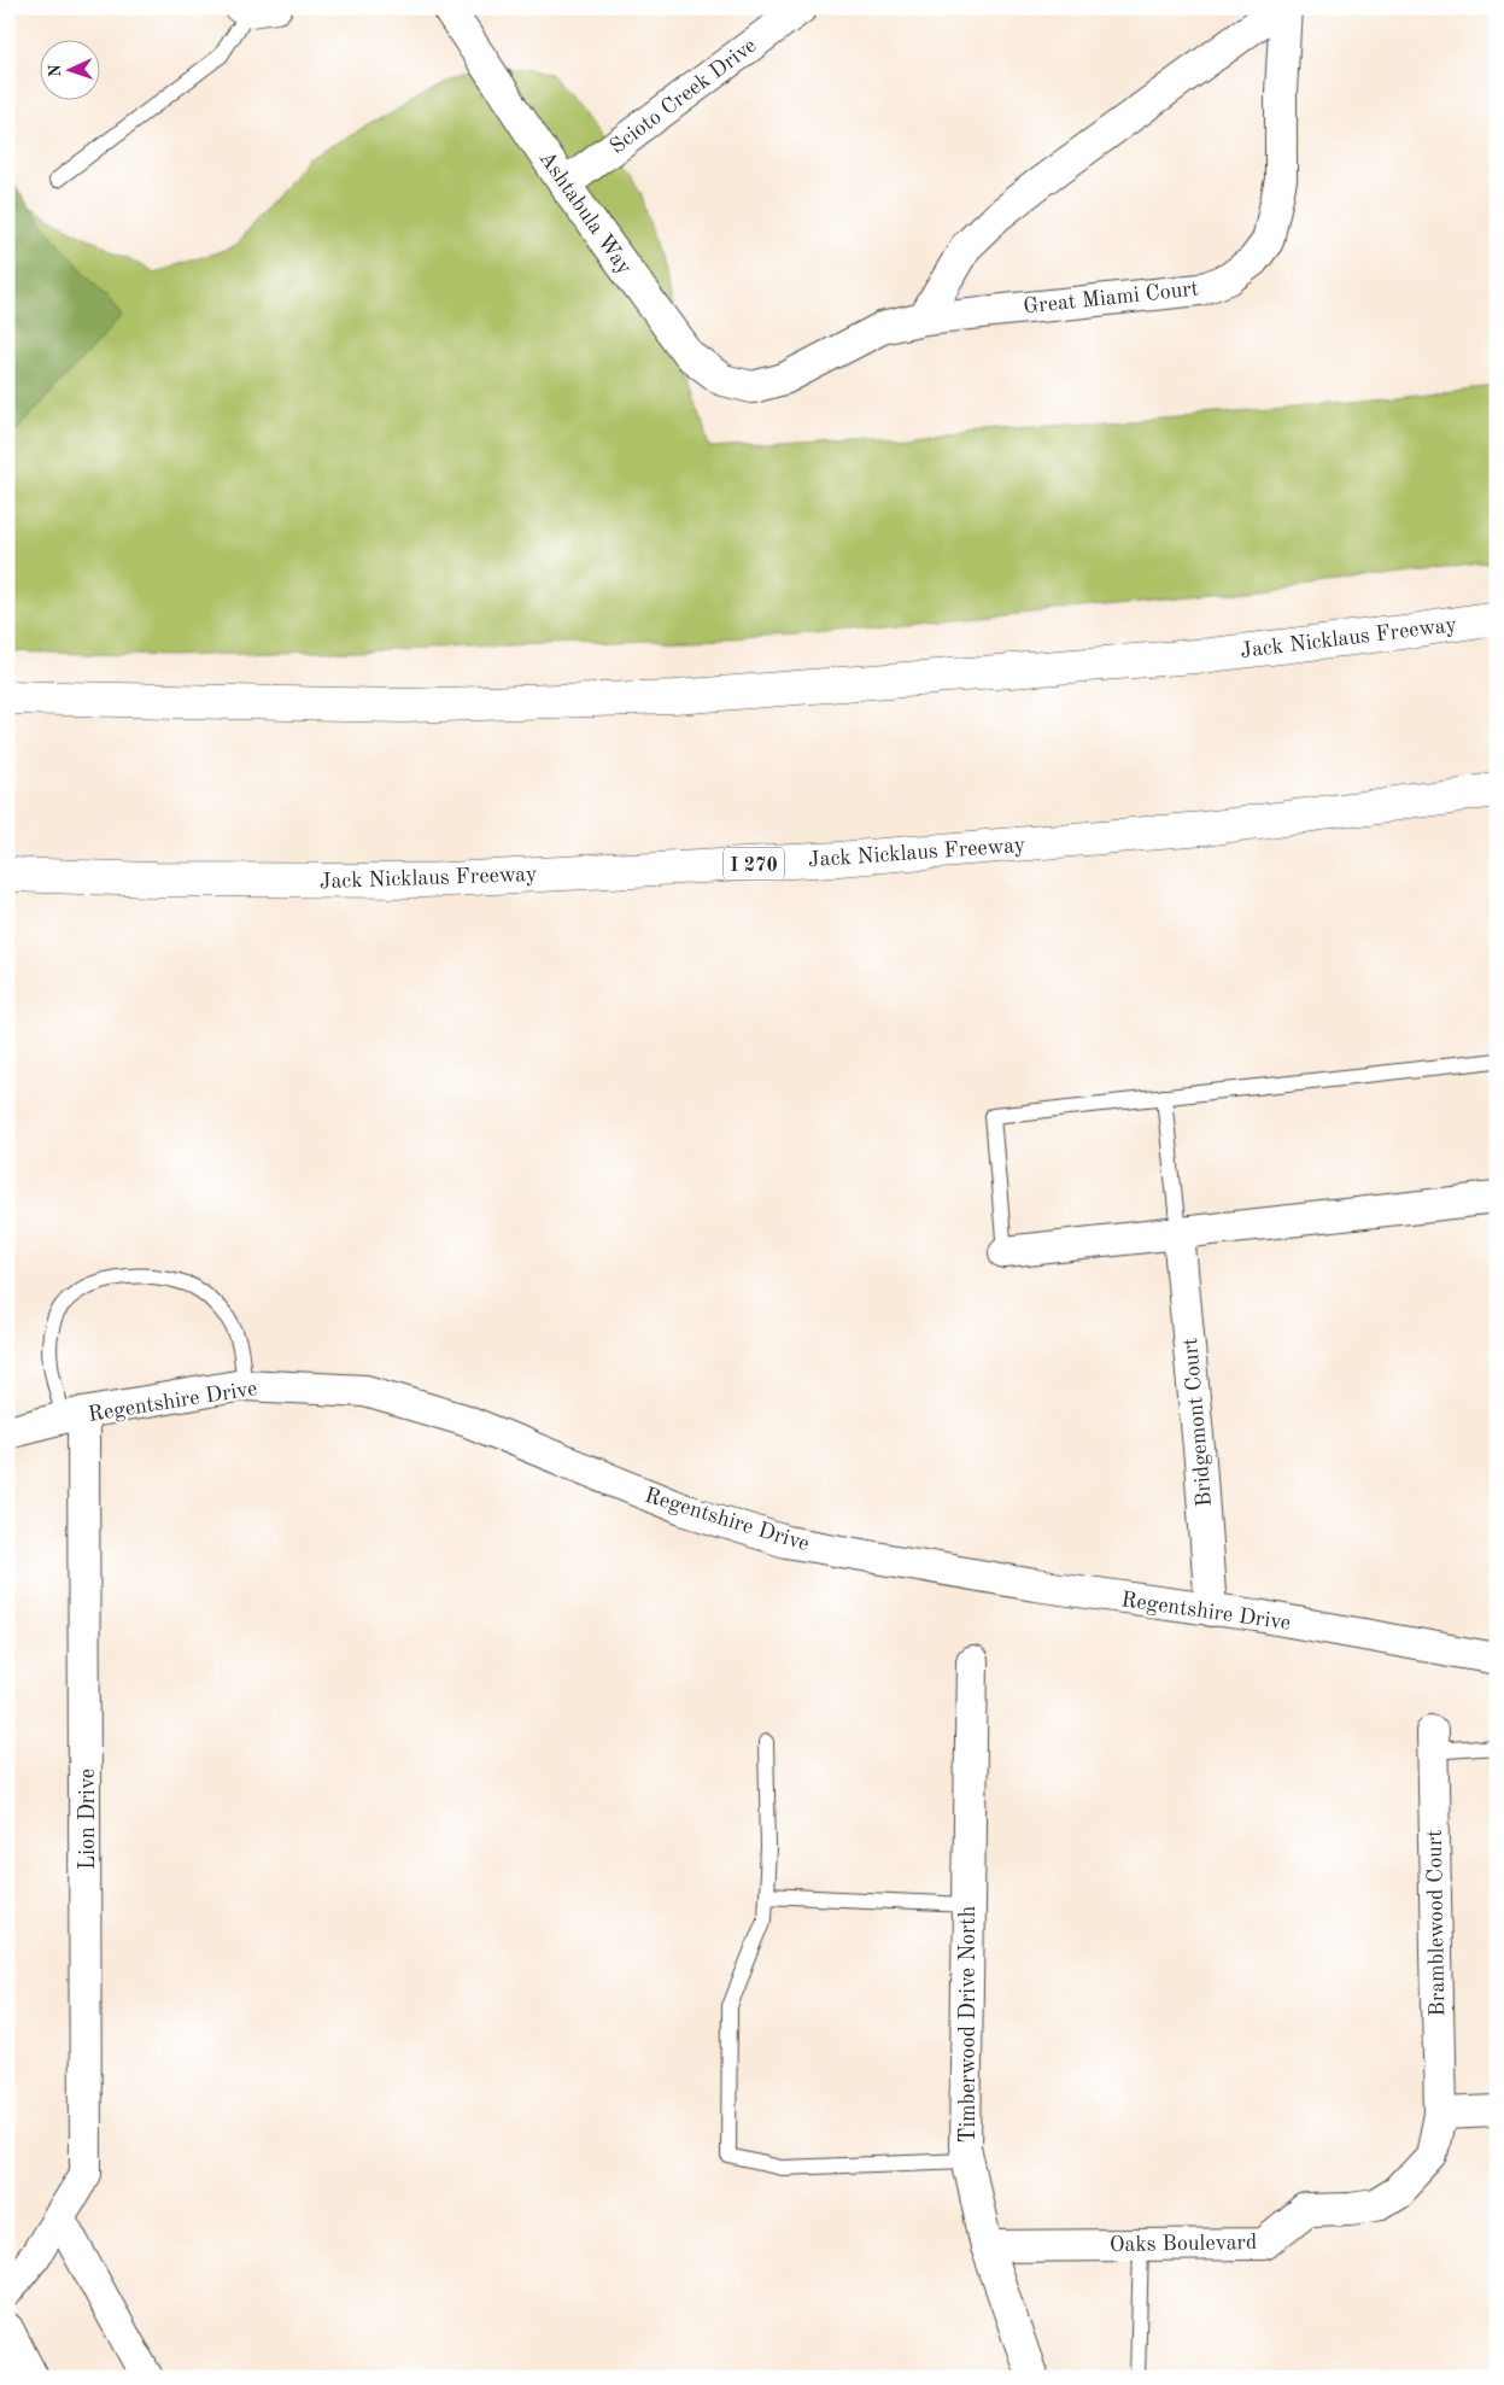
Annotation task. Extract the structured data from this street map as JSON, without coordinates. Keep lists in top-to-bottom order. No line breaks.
{"streets":{"highway":["Jack Nicklaus Freeway","I 270"],"street":["Scioto Creek Drive","Ashtabula Way","Great Miami Court","Regentshire Drive","Bridgemont Court","Lion Drive","Bramblewood Court","Timberwood Drive North","Oaks Boulevard"]},"crossings":[["Scioto Creek Drive","Ashtabula Way"],["Ashtabula Way","Great Miami Court"],["Regentshire Drive","Bridgemont Court"],["Regentshire Drive","Lion Drive"],["Bramblewood Court","Oaks Boulevard"],["Timberwood Drive North","Oaks Boulevard"]],"north":"left"}
